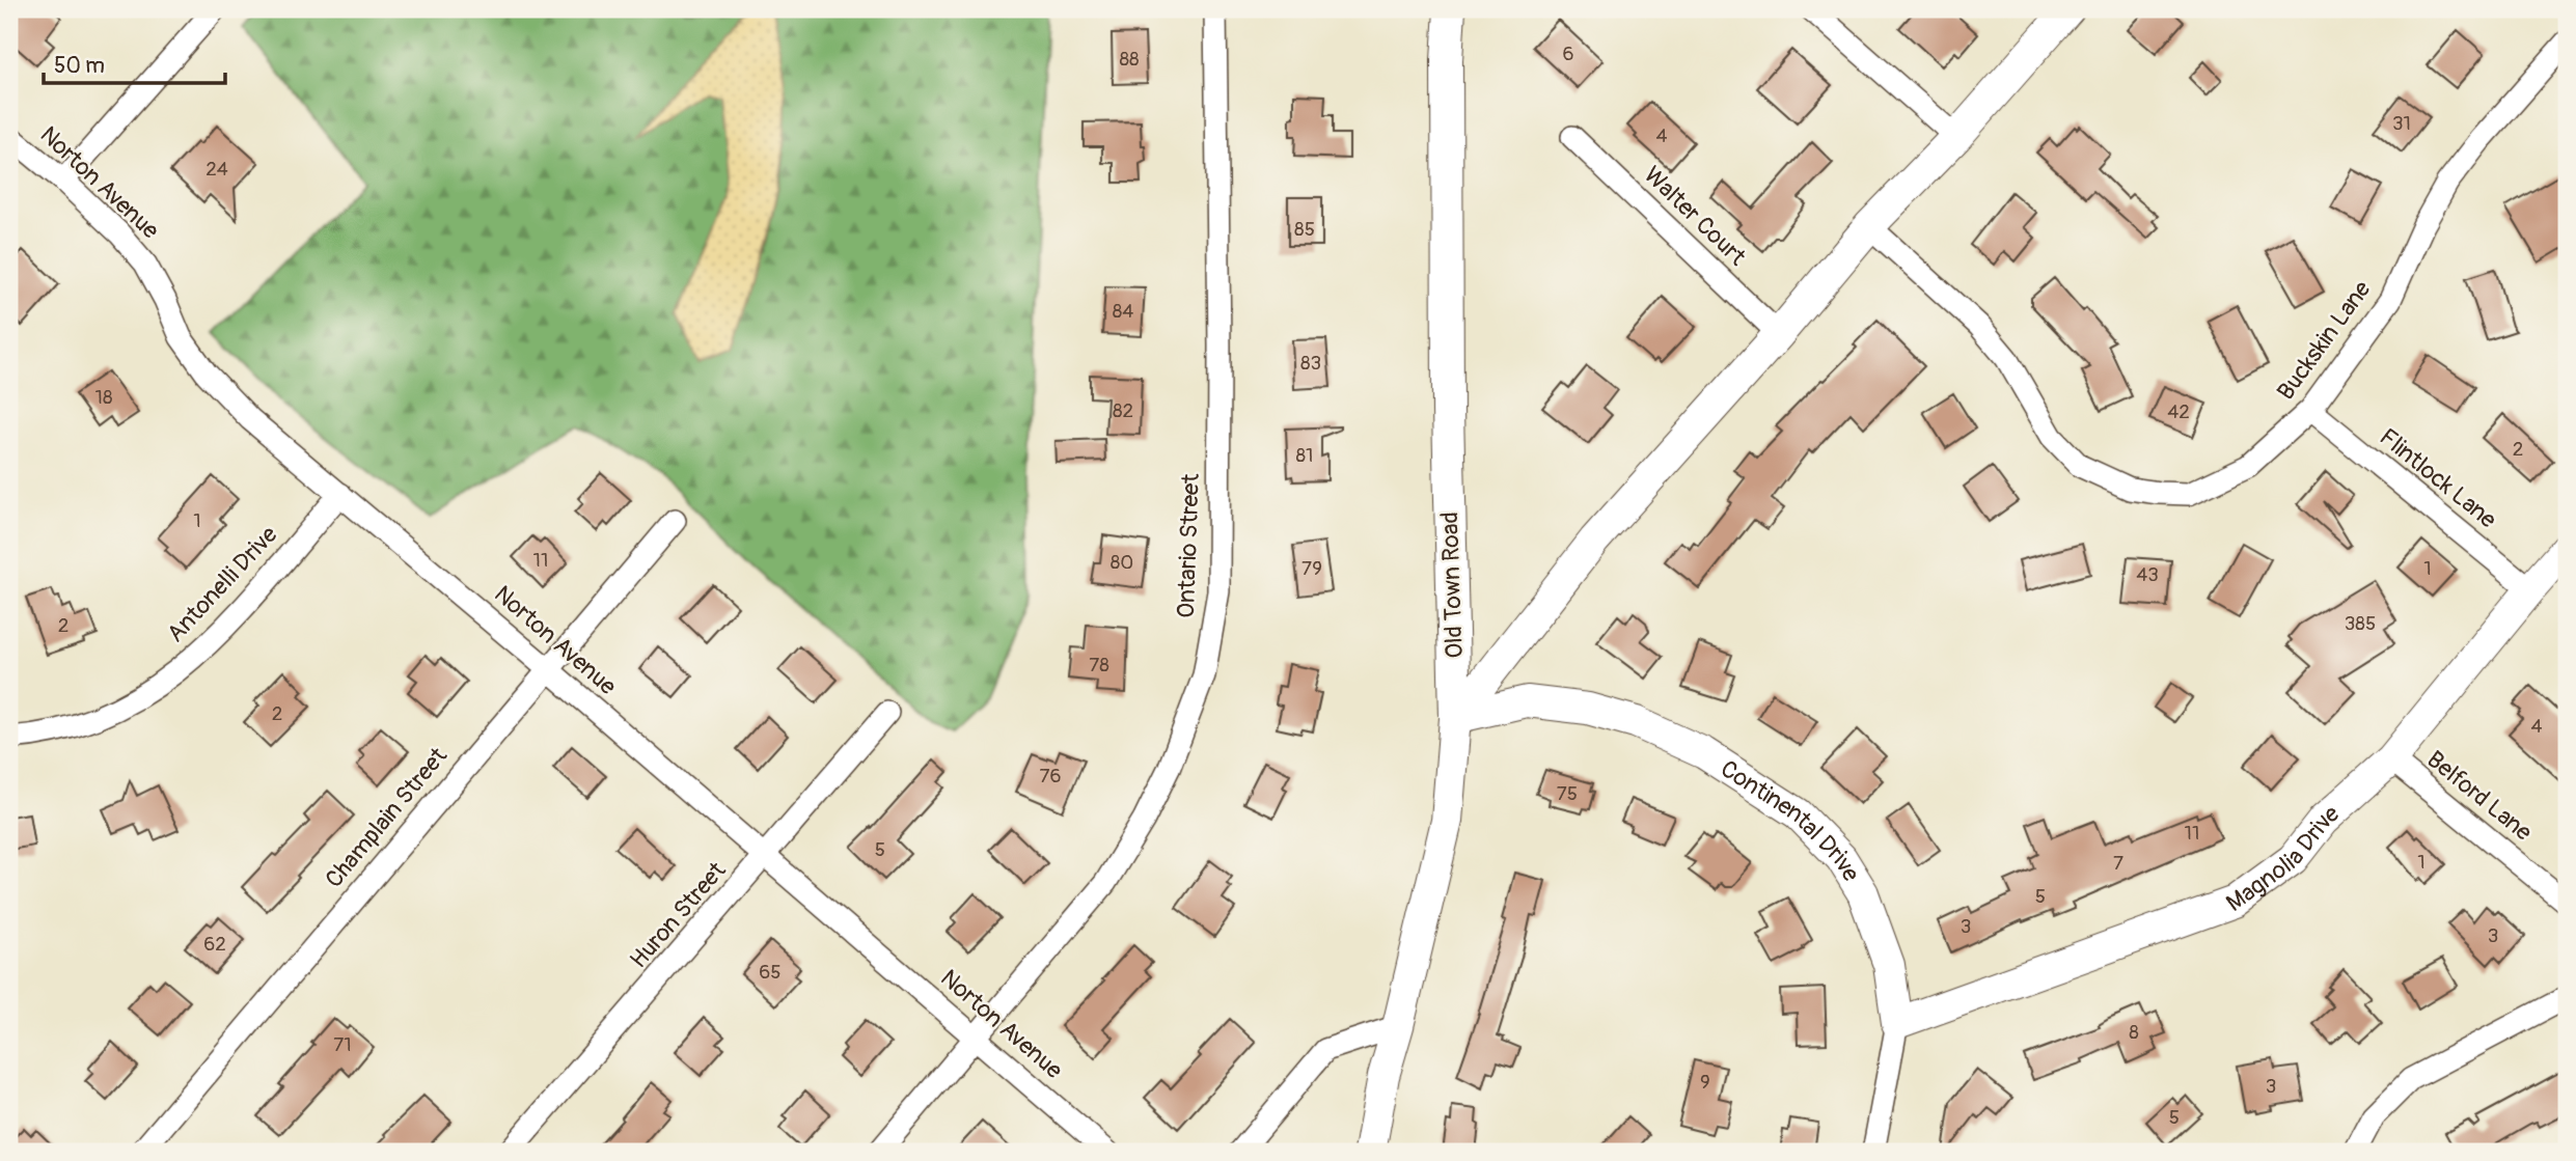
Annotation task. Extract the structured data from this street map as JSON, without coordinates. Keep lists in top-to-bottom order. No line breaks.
{"streets":{"street":["Norton Avenue","Walter Court","Buckskin Lane","Flintlock Lane","Ontario Street","Antonelli Drive","Old Town Road","Belford Lane","Champlain Street","Continental Drive","Magnolia Drive","Huron Street"]},"crossings":[["Norton Avenue","Ontario Street"],["Norton Avenue","Antonelli Drive"],["Norton Avenue","Champlain Street"],["Norton Avenue","Huron Street"],["Buckskin Lane","Flintlock Lane"],["Flintlock Lane","Magnolia Drive"],["Old Town Road","Continental Drive"],["Belford Lane","Magnolia Drive"],["Continental Drive","Magnolia Drive"]],"house_numbers":["6","88","31","4","24","85","84","83","18","82","42","2","81","1","11","80","79","1","43","385","2","78","2","4","76","75","11","5","1","7","5","3","3","62","65","8","71","9","3","5"],"scale_bar":"50 m"}
